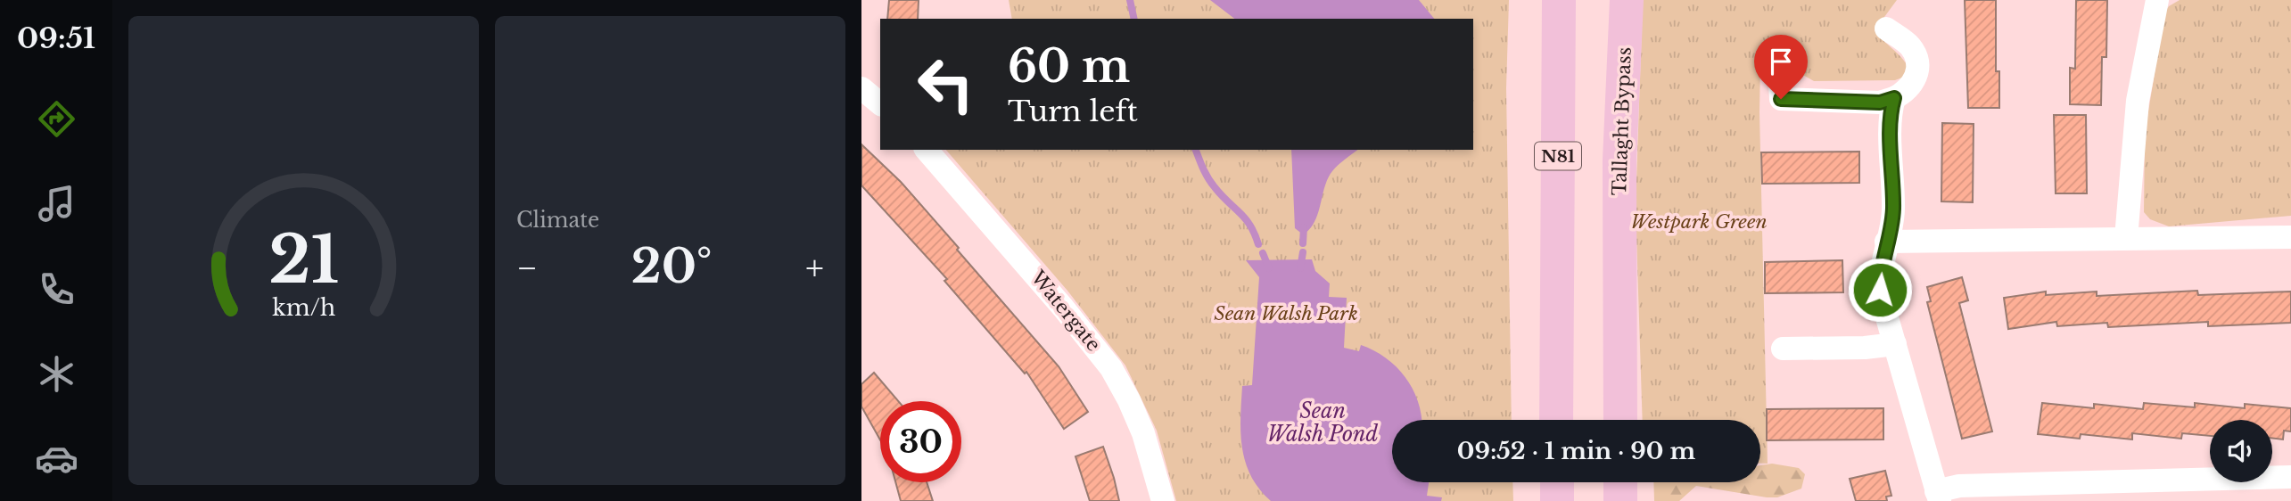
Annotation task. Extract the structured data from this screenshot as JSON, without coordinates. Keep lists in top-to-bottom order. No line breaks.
{"streets":{"main road":["Tallaght Bypass","N81"],"street":["Watergate"]},"water":["Sean Walsh Pond"],"parks":["Westpark Green","Sean Walsh Park"],"page":{"tabs":"09:51","tile":"Climate","turn":["60 m","Turn left"],"heat":["−","20°","+"],"limit":"30","trip":"09:52 · 1 min · 90 m","gauge":["21","km/h"]}}
